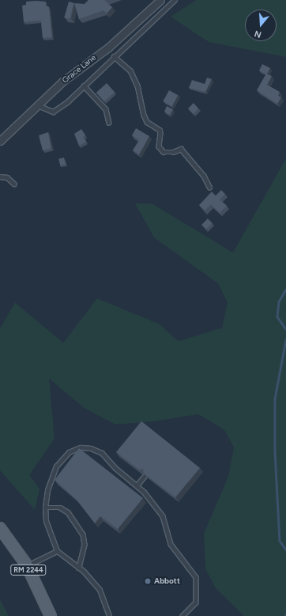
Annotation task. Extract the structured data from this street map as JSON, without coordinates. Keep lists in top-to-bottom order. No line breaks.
{"streets":{"main road":["RM 2244"],"street":["Grace Lane"]},"places":["Abbott"],"north":"bottom"}
